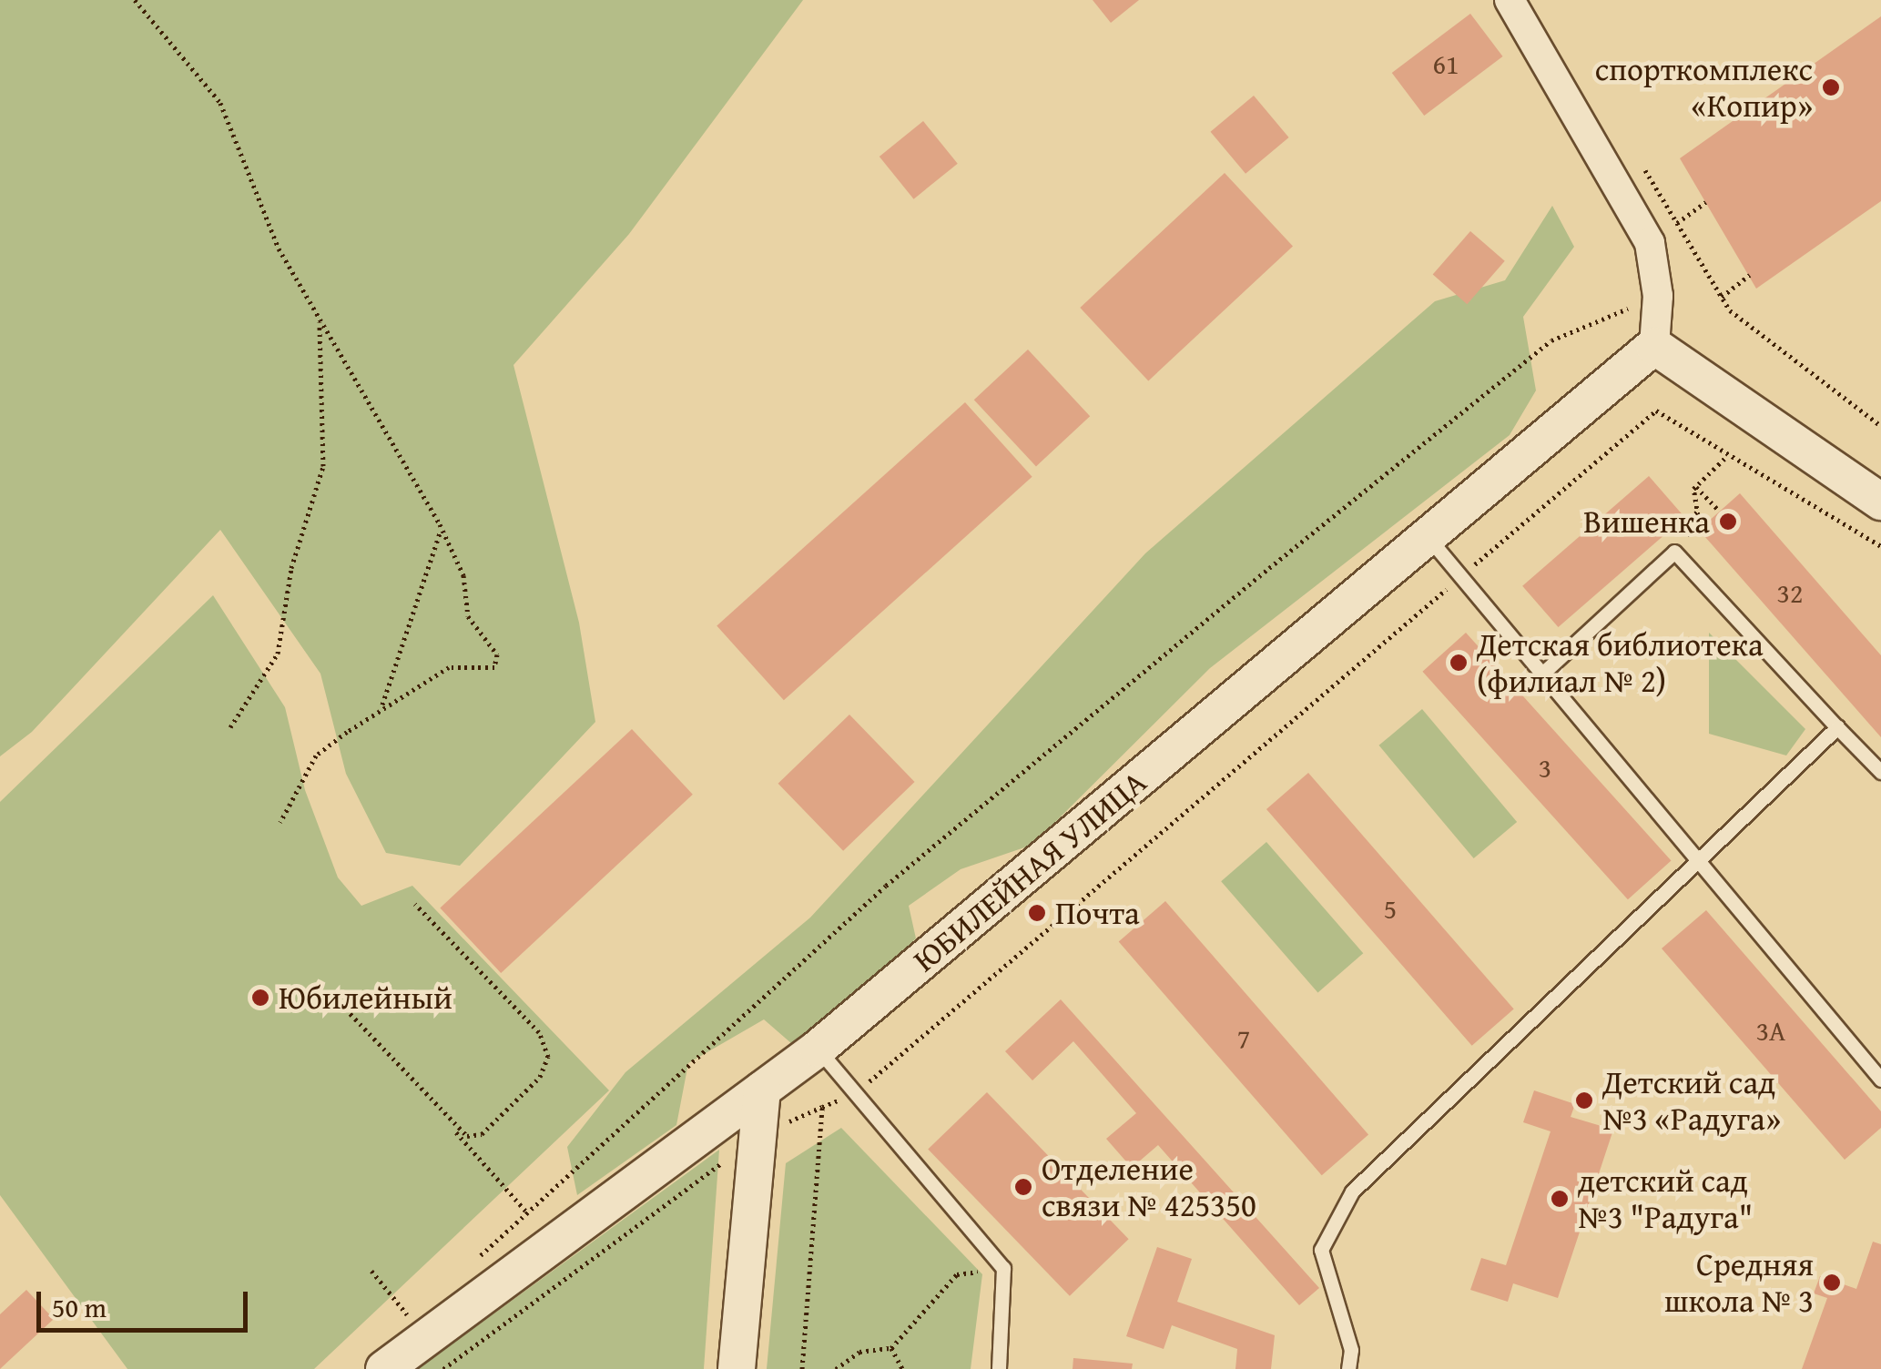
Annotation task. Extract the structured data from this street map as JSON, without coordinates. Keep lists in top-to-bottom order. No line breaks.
{"streets":{"street":["ЮБИЛЕЙНАЯ УЛИЦА"]},"places":["спорткомплекс «Копир»","Вишенка","Детская библиотека (филиал № 2)","Почта","Юбилейный","Детский сад №3 «Радуга»","Отделение связи № 425350","детский сад №3 \"Радуга\"","Средняя школа № 3"],"house_numbers":["61","32","3","5","3А","7"],"scale_bar":"50 m"}
